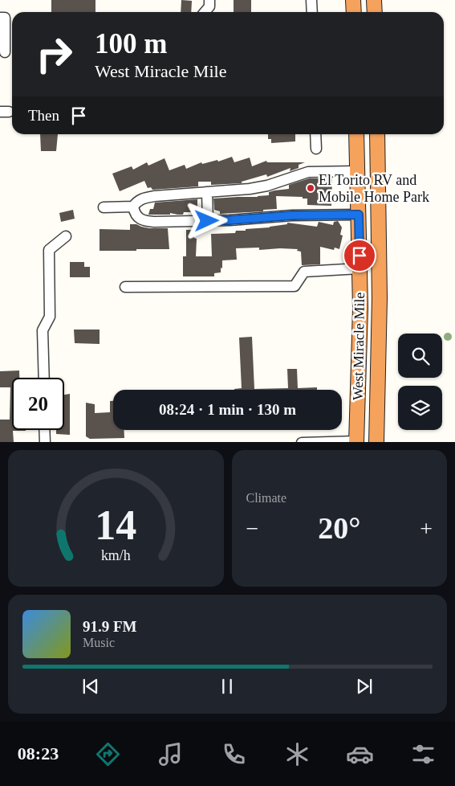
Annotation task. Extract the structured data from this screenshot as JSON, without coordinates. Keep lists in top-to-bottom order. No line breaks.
{"streets":{"highway":["West Miracle Mile"]},"places":["El Torito RV and Mobile Home Park"],"page":{"turn":["100 m","West Miracle Mile"],"then":"Then","limit":"20","trip":"08:24 · 1 min · 130 m","tile":"Climate","heat":["−","20°","+"],"song":["91.9 FM","Music"],"tabs":"08:23","gauge":["14","km/h"]}}
